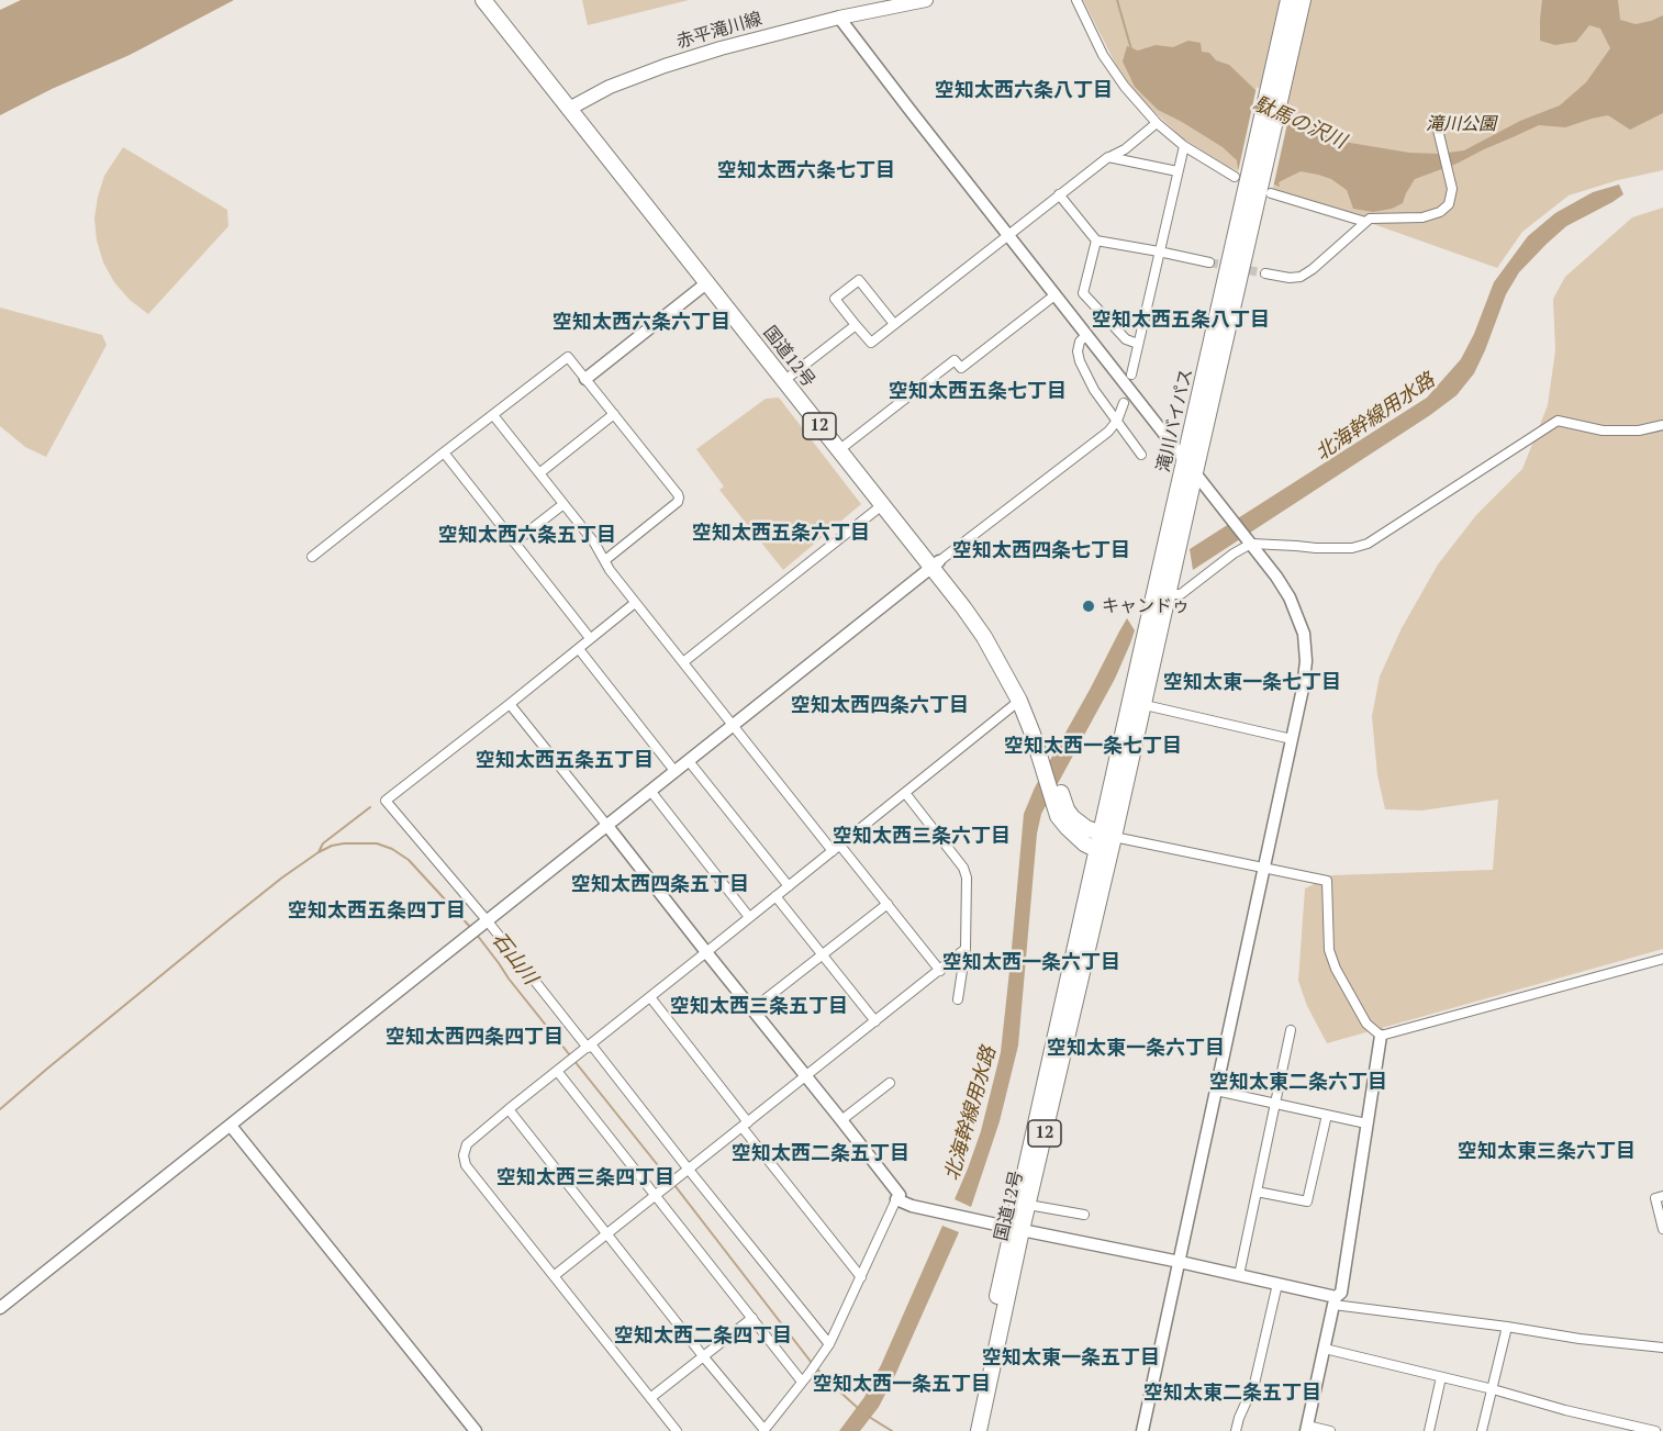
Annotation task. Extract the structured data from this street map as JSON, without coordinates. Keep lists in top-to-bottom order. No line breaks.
{"streets":{"highway":["国道12号","滝川バイパス","12"],"main road":["赤平滝川線"]},"crossings":[["赤平滝川線","国道12号"],["国道12号","滝川バイパス"]],"districts":["空知太西六条八丁目","空知太西六条七丁目","空知太西五条八丁目","空知太西六条六丁目","空知太西五条七丁目","空知太西五条六丁目","空知太西六条五丁目","空知太西四条七丁目","空知太東一条七丁目","空知太西四条六丁目","空知太西一条七丁目","空知太西五条五丁目","空知太西三条六丁目","空知太西四条五丁目","空知太西五条四丁目","空知太西一条六丁目","空知太西三条五丁目","空知太西四条四丁目","空知太東一条六丁目","空知太東二条六丁目","空知太東三条六丁目","空知太西二条五丁目","空知太西三条四丁目","空知太西二条四丁目","空知太東一条五丁目","空知太西一条五丁目","空知太東二条五丁目"],"water":["駄馬の沢川","北海幹線用水路","石山川"],"parks":["滝川公園"],"places":["キャンドゥ"]}
